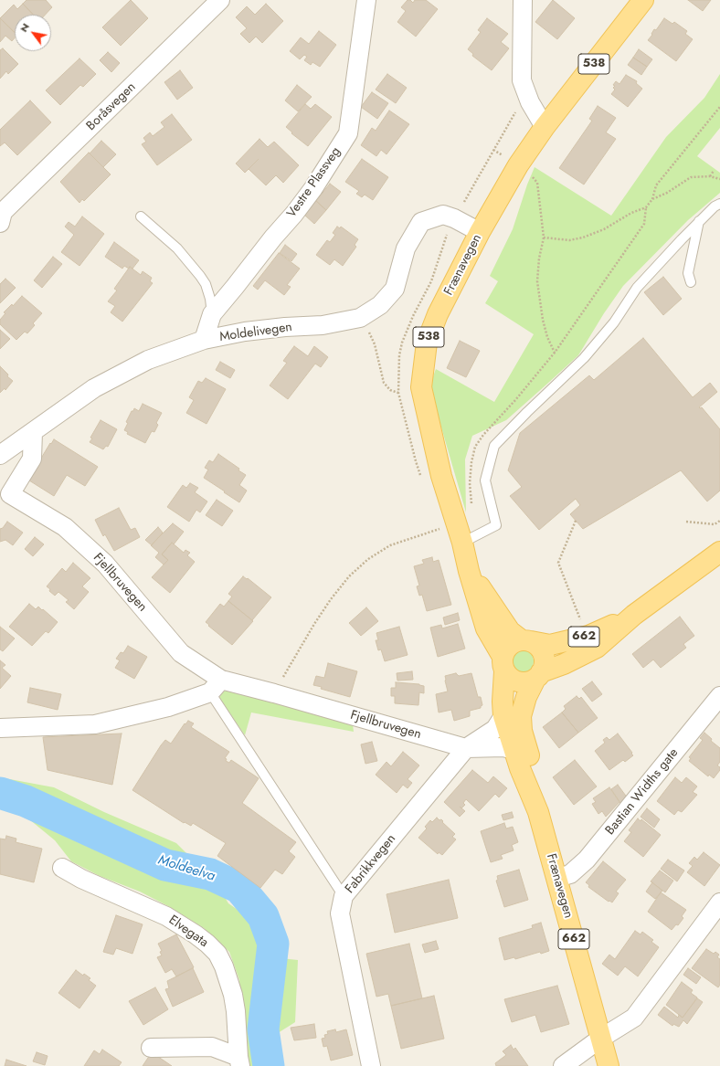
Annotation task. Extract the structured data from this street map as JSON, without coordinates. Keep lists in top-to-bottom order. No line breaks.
{"streets":{"main road":["538","Frænavegen","662"],"street":["Boråsvegen","Vestre Plassveg","Moldelivegen","Fjellbruvegen","Bastian Widths gate","Fabrikkvegen","Elvegata"]},"crossings":[["Vestre Plassveg","Moldelivegen"],["Frænavegen","Moldelivegen"],["Frænavegen","662"],["Frænavegen","Bastian Widths gate"],["Frænavegen","Fabrikkvegen"],["Moldelivegen","Fjellbruvegen"],["Fjellbruvegen","Fabrikkvegen"]],"water":["Moldeelva"],"north":"top left"}
